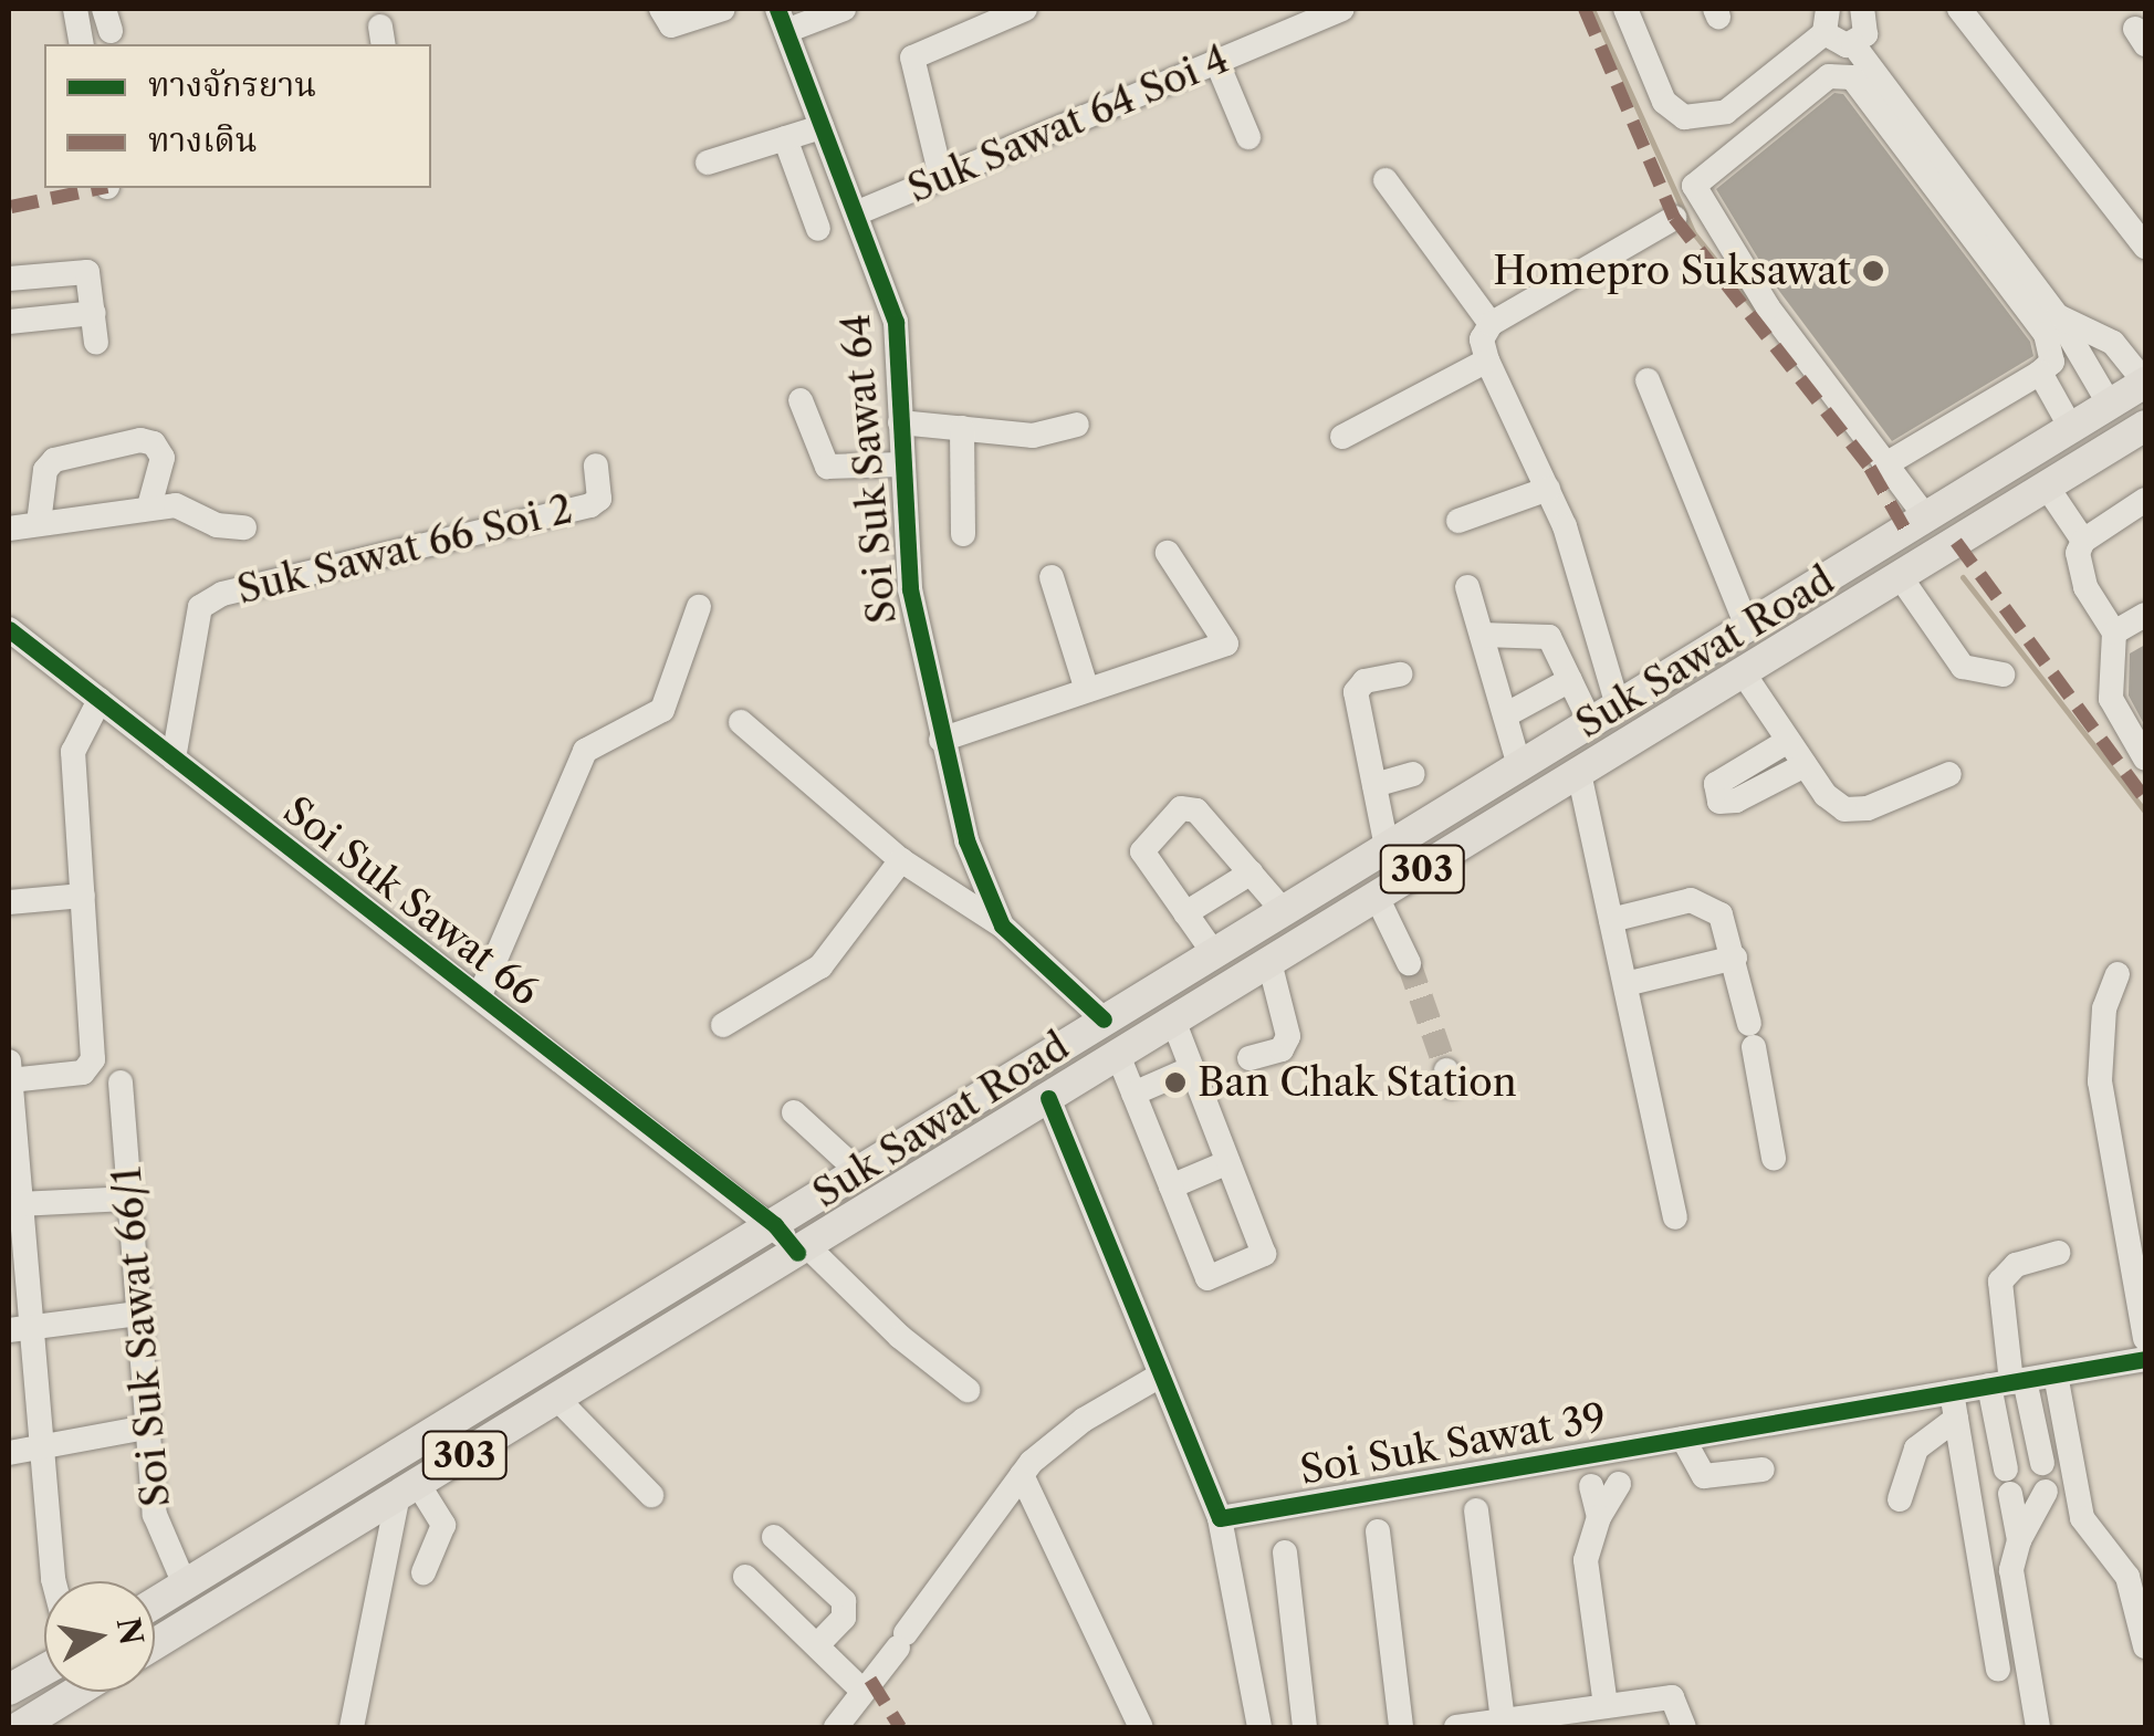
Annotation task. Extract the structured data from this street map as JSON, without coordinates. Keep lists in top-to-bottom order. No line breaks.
{"streets":{"main road":["Suk Sawat Road","303"],"street":["Suk Sawat 64 Soi 4","Soi Suk Sawat 64","Suk Sawat 66 Soi 2","Soi Suk Sawat 66","Soi Suk Sawat 66/1","Soi Suk Sawat 39"]},"crossings":[["Suk Sawat 64 Soi 4","Soi Suk Sawat 64"],["Soi Suk Sawat 64","Suk Sawat Road"],["Suk Sawat 66 Soi 2","Soi Suk Sawat 66"],["Suk Sawat Road","Soi Suk Sawat 66"],["Suk Sawat Road","Soi Suk Sawat 66/1"]],"places":["Homepro Suksawat","Ban Chak Station"],"legend":["ทางจักรยาน","ทางเดิน"],"north":"right"}
